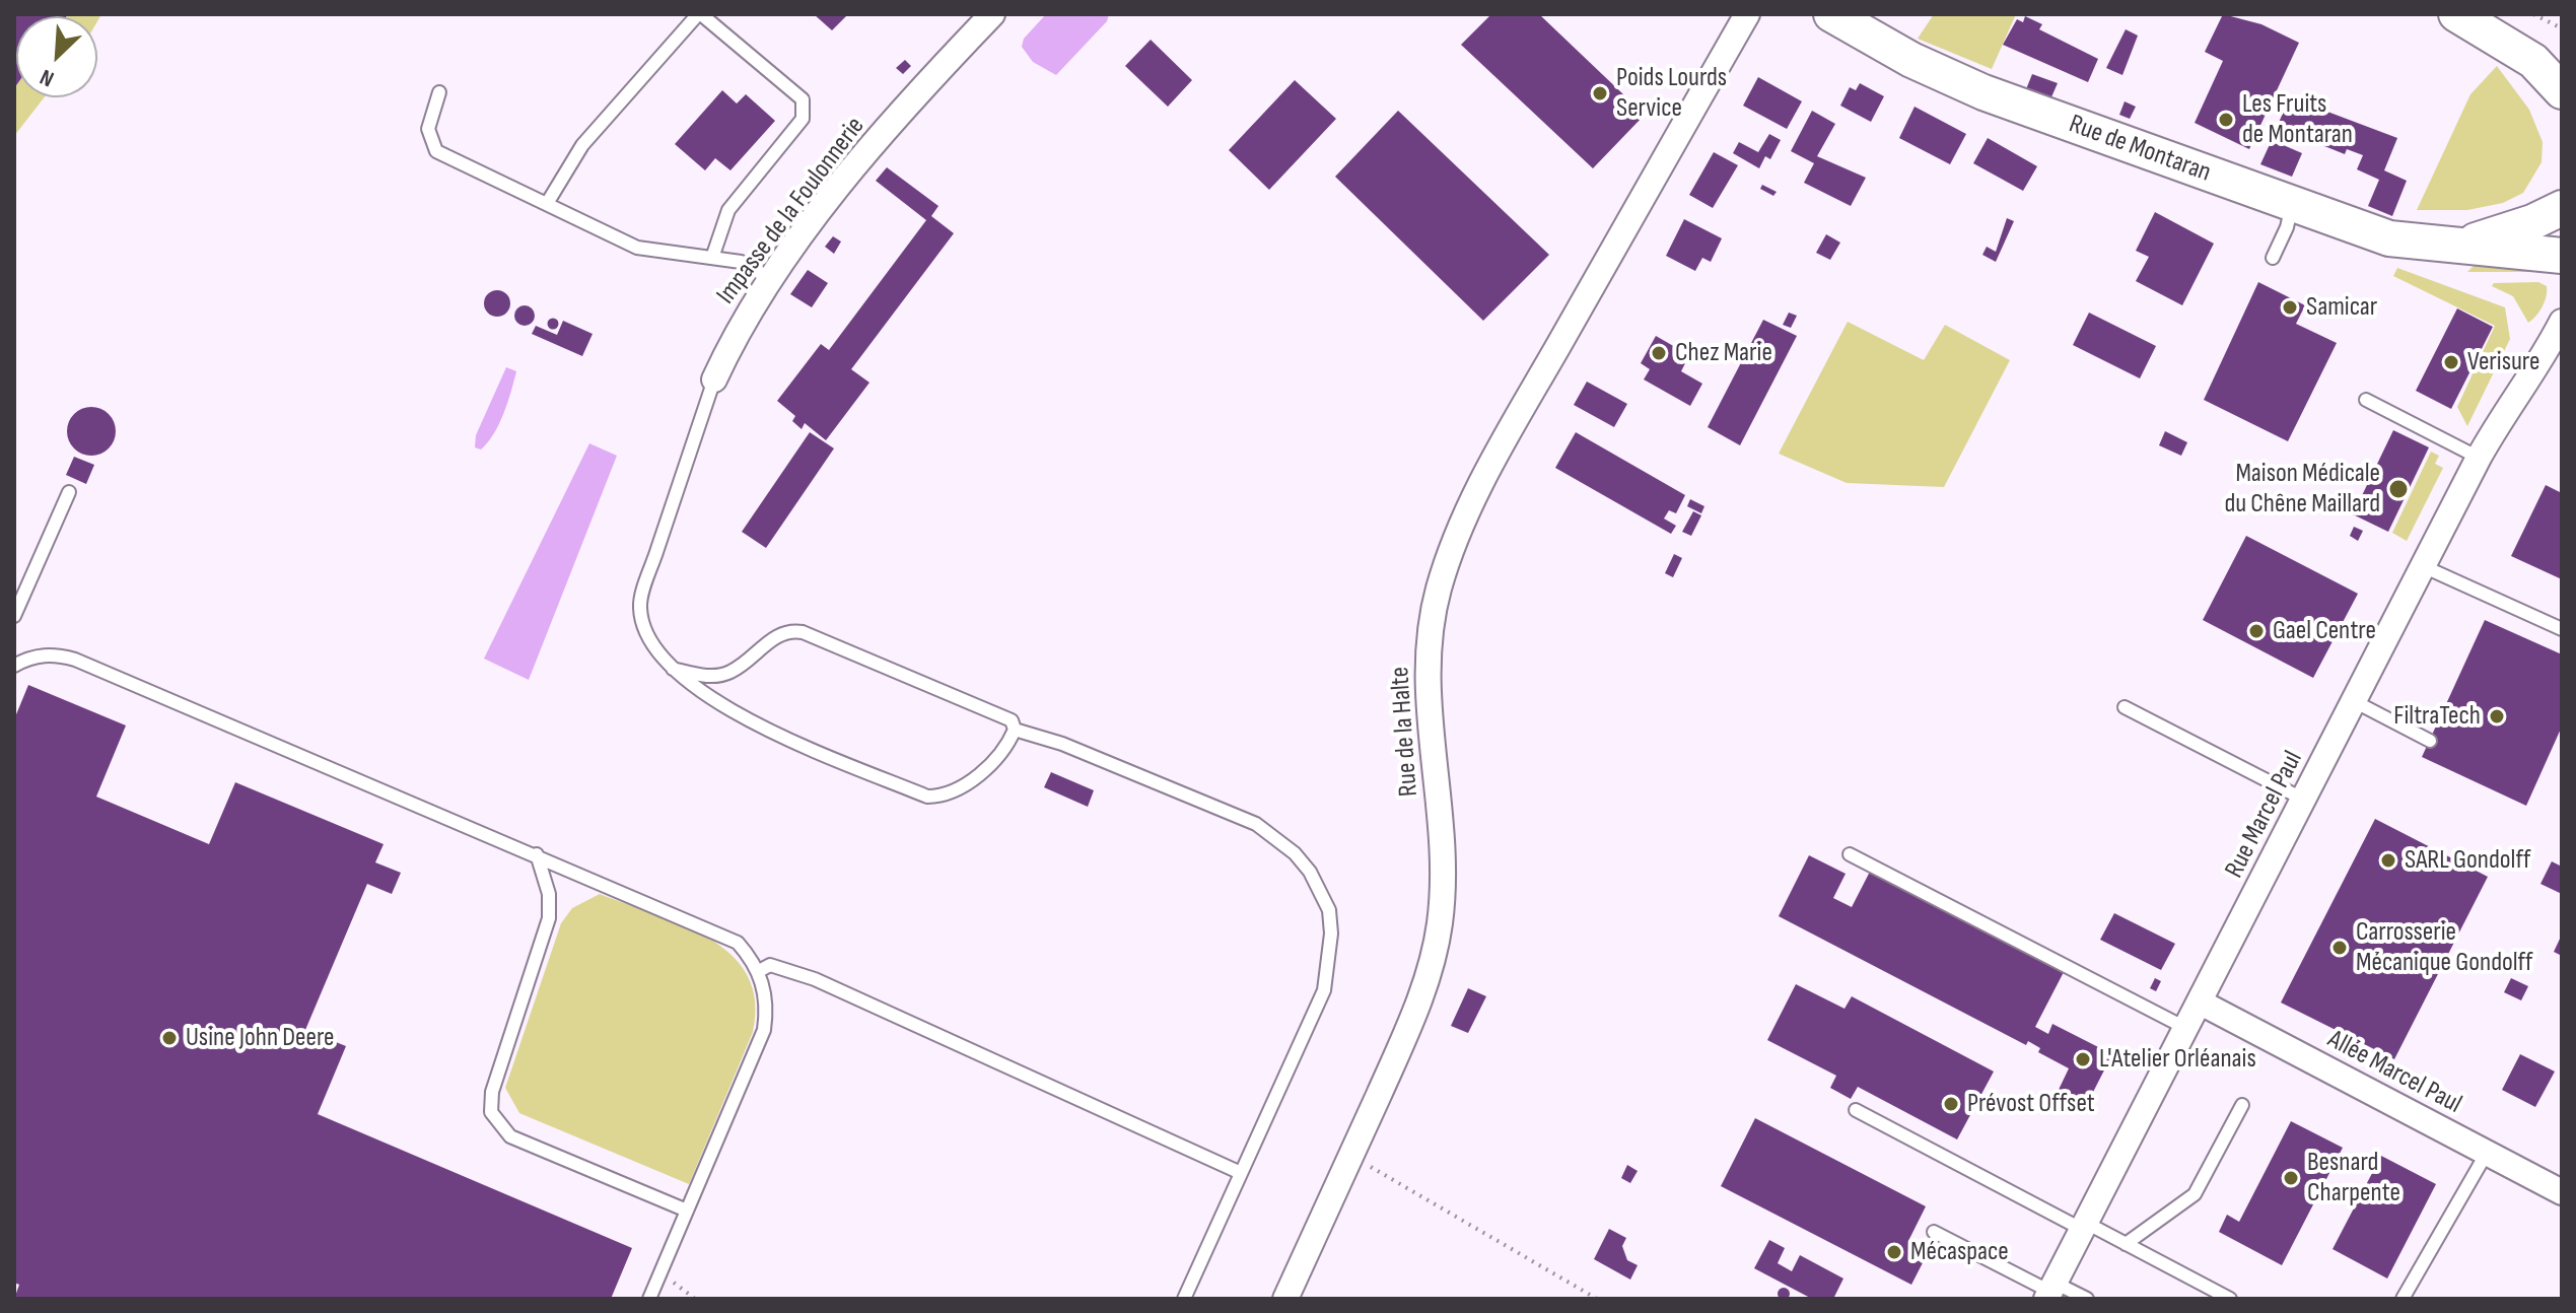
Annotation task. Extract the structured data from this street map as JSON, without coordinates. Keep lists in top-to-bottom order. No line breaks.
{"streets":{"street":["Rue de Montaran","Impasse de la Foulonnerie","Rue de la Halte","Rue Marcel Paul","Allée Marcel Paul"]},"crossings":[["Rue Marcel Paul","Allée Marcel Paul"]],"places":["Poids Lourds Service","Les Fruits de Montaran","Samicar","Chez Marie","Verisure","Maison Médicale du Chêne Maillard","Gael Centre","FiltraTech","SARL Gondolff","Carrosserie Mécanique Gondolff","Usine John Deere","L'Atelier Orléanais","Prévost Offset","Besnard Charpente","Mécaspace"],"north":"bottom left"}
